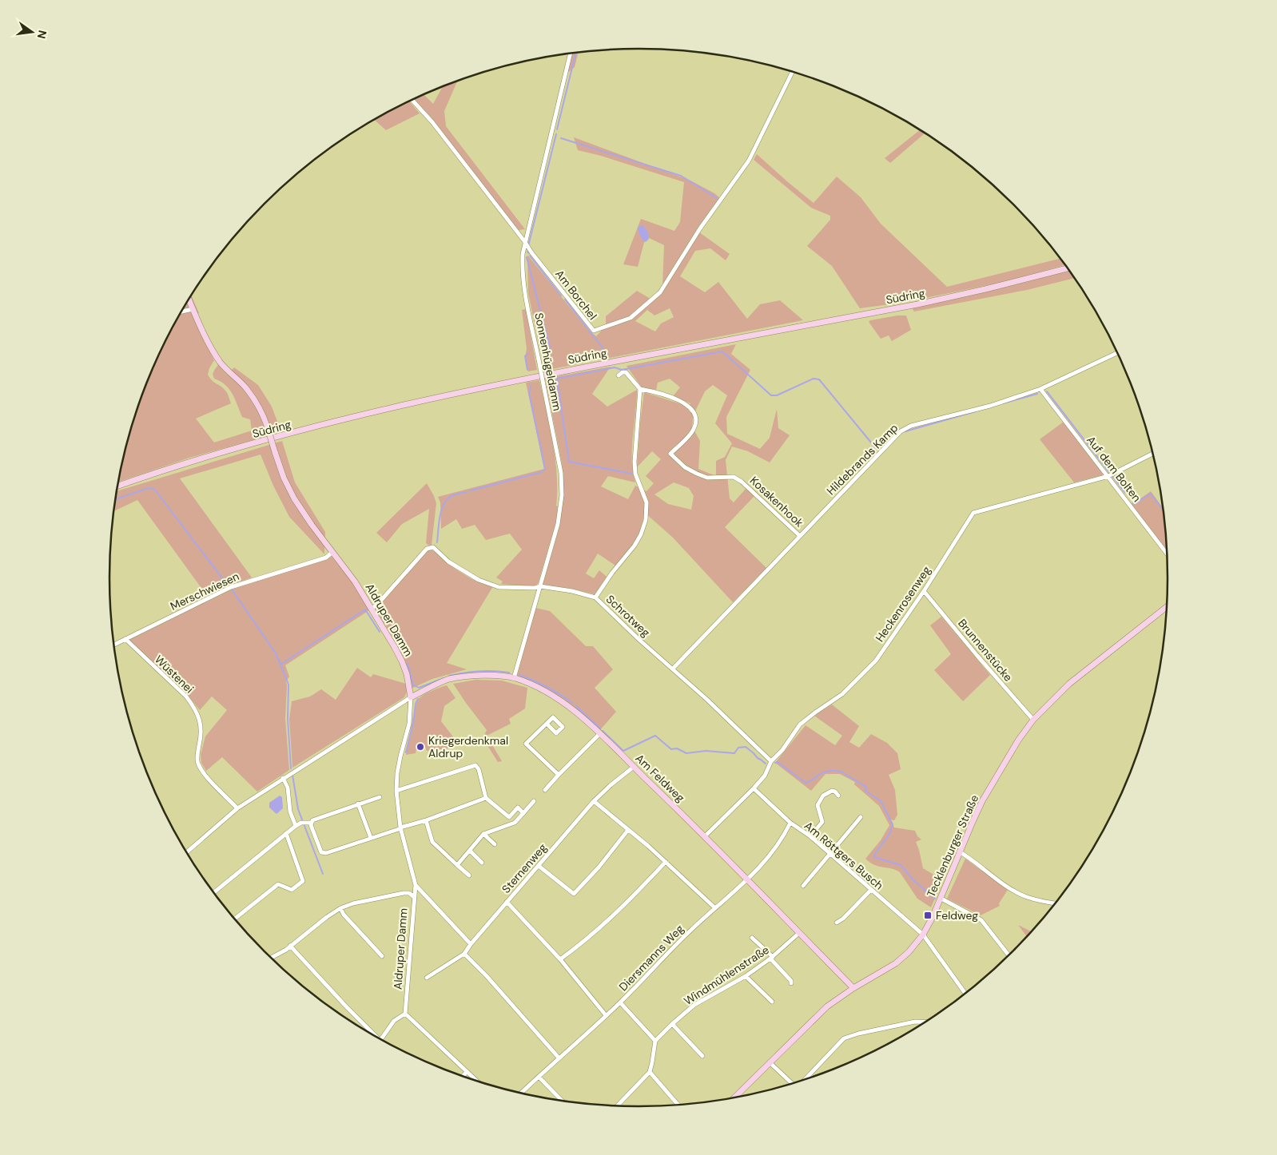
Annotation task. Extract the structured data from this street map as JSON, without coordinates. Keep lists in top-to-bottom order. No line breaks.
{"streets":{"street":["Am Borchel","Südring","Sonnenhügeldamm","Hildebrands Kamp","Auf dem Bolten","Kosakenhook","Merschwiesen","Heckenrosenweg","Schrotweg","Aldruper Damm","Brunnenstücke","Wüstenei","Am Feldweg","Tecklenburger Straße","Am Röttgers Busch","Sternenweg","Diersmanns Weg","Windmühlenstraße"]},"crossings":[["Am Borchel","Sonnenhügeldamm"],["Sonnenhügeldamm","Schrotweg"],["Sonnenhügeldamm","Am Feldweg"],["Hildebrands Kamp","Auf dem Bolten"],["Hildebrands Kamp","Kosakenhook"],["Hildebrands Kamp","Schrotweg"],["Auf dem Bolten","Heckenrosenweg"],["Merschwiesen","Aldruper Damm"],["Merschwiesen","Wüstenei"],["Heckenrosenweg","Schrotweg"],["Heckenrosenweg","Brunnenstücke"],["Heckenrosenweg","Am Feldweg"],["Heckenrosenweg","Am Röttgers Busch"],["Schrotweg","Aldruper Damm"],["Aldruper Damm","Am Feldweg"],["Brunnenstücke","Tecklenburger Straße"],["Am Feldweg","Tecklenburger Straße"],["Am Feldweg","Sternenweg"],["Am Feldweg","Diersmanns Weg"],["Am Feldweg","Windmühlenstraße"],["Tecklenburger Straße","Am Röttgers Busch"],["Am Röttgers Busch","Diersmanns Weg"]],"places":{"other":["Kriegerdenkmal Aldrup"],"transit":["Feldweg"]},"north":"right"}
